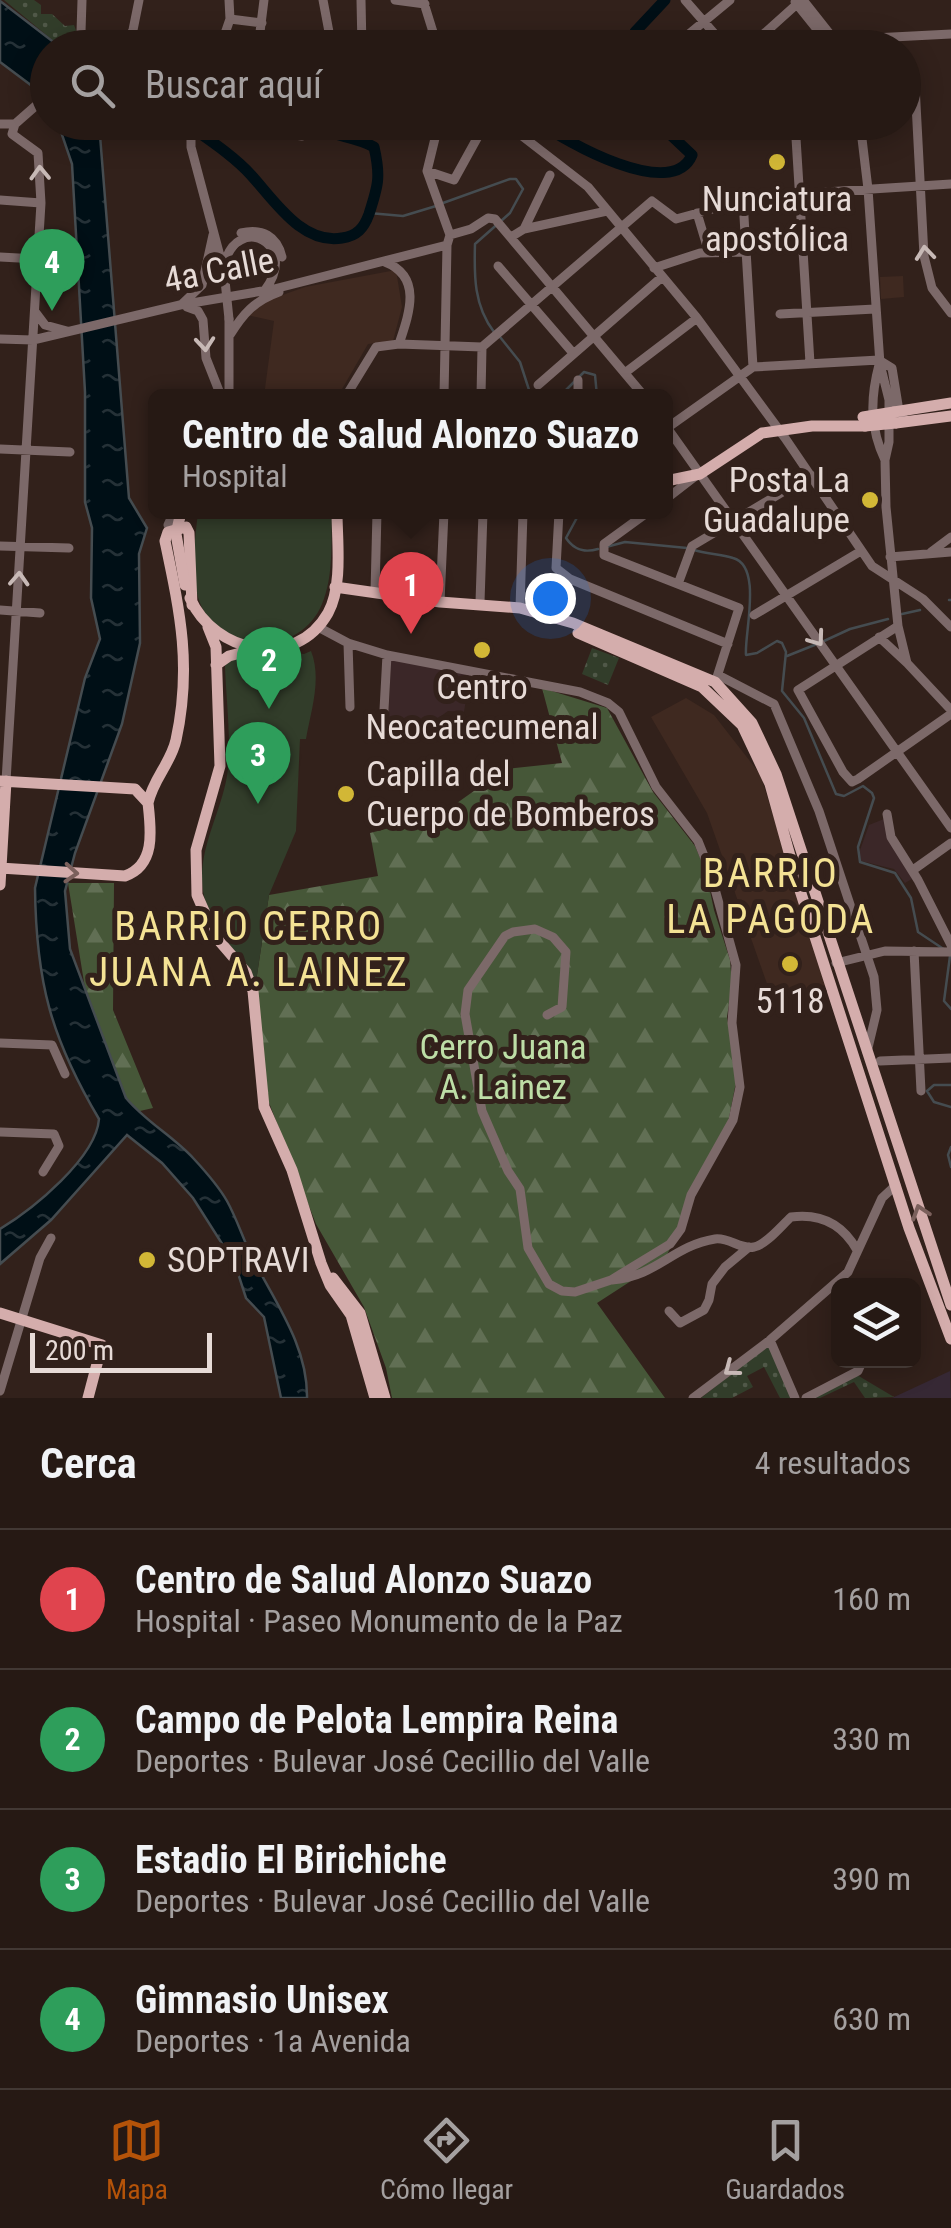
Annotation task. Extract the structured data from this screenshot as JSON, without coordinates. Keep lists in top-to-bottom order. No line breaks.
{"streets":{"street":["4a Calle"]},"districts":["BARRIO LA PAGODA","BARRIO CERRO JUANA A. LAINEZ"],"parks":["Cerro Juana A. Lainez"],"places":["Nunciatura apostólica","Posta La Guadalupe","Centro Neocatecumenal","Capilla del Cuerpo de Bomberos","5118","SOPTRAVI"],"scale_bar":"200 m","page":{"search":"Buscar aquí","pins":["4","1","2","3"],"popup":["Centro de Salud Alonzo Suazo","Hospital"],"scale":"200 m","heading":["Cerca","4 resultados"],"list":[{"mark":"1","name":"Centro de Salud Alonzo Suazo","note":"Hospital · Paseo Monumento de la Paz","value":"160 m"},{"mark":"2","name":"Campo de Pelota Lempira Reina","note":"Deportes · Bulevar José Cecillio del Valle","value":"330 m"},{"mark":"3","name":"Estadio El Birichiche","note":"Deportes · Bulevar José Cecillio del Valle","value":"390 m"},{"mark":"4","name":"Gimnasio Unisex","note":"Deportes · 1a Avenida","value":"630 m"}],"nav":["Mapa","Cómo llegar","Guardados"]}}
